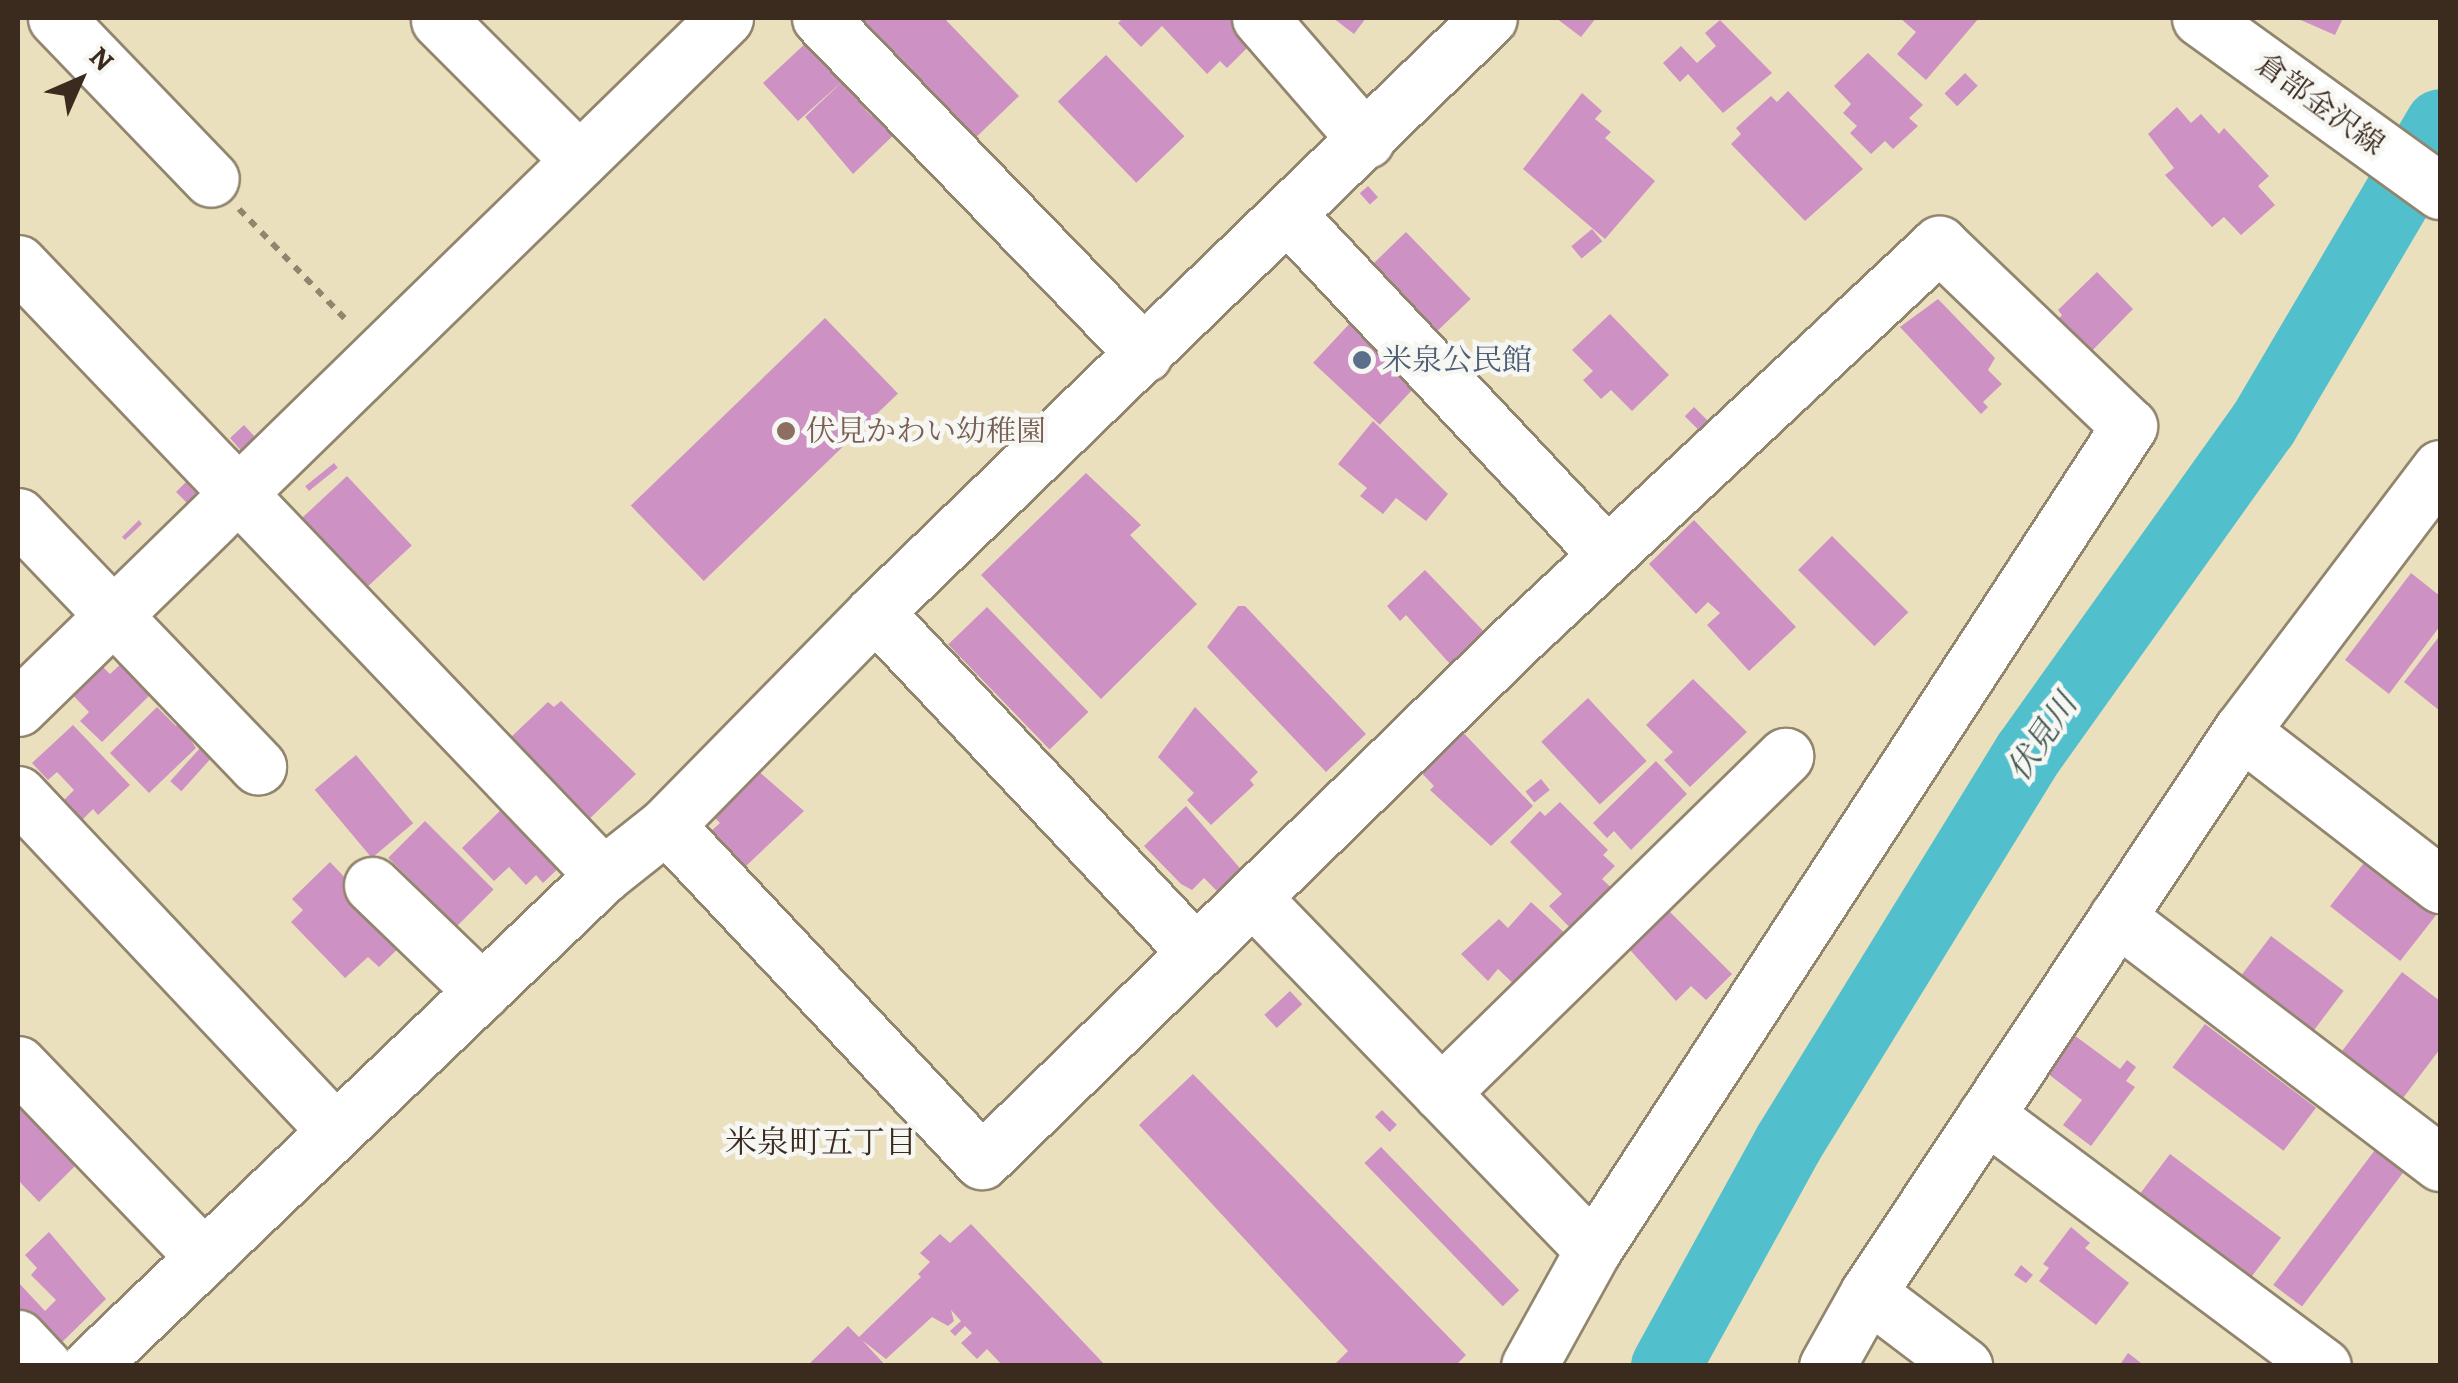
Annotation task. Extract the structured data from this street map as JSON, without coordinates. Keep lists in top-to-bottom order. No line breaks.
{"streets":{"street":["倉部金沢線"]},"districts":["米泉町五丁目"],"water":["伏見川"],"places":["米泉公民館","伏見かわい幼稚園"],"north":"top right"}
